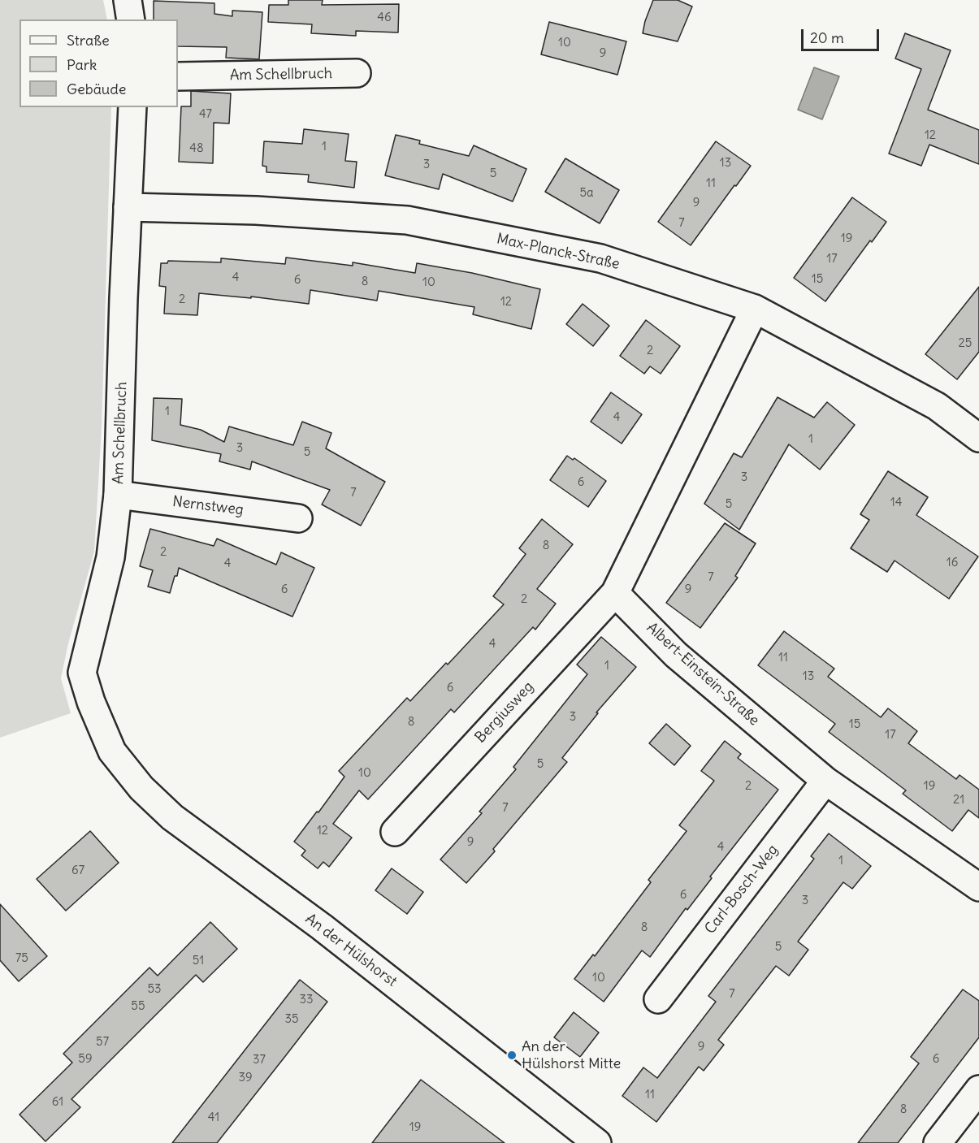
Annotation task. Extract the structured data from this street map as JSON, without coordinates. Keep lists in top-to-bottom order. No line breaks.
{"streets":{"street":["Am Schellbruch","Max-Planck-Straße","Nernstweg","Albert-Einstein-Straße","Bergiusweg","Carl-Bosch-Weg","An der Hülshorst"]},"crossings":[["Am Schellbruch","Max-Planck-Straße"],["Am Schellbruch","Nernstweg"],["Am Schellbruch","An der Hülshorst"],["Albert-Einstein-Straße","Bergiusweg"],["Albert-Einstein-Straße","Carl-Bosch-Weg"]],"places":["An der Hülshorst Mitte"],"house_numbers":["46","10","9","47","12","1","48","13","3","5","11","5a","9","7","19","17","4","15","6","8","10","2","12","25","2","1","4","1","3","5","3","6","7","14","5","8","2","16","4","7","6","9","2","4","11","1","13","6","3","8","15","17","5","10","2","19","21","7","12","9","4","1","67","6","3","8","5","75","51","10","53","7","33","55","35","57","9","59","6","37","39","11","61","8","41","19"],"legend":["Straße","Park","Gebäude"],"scale_bar":"20 m"}
